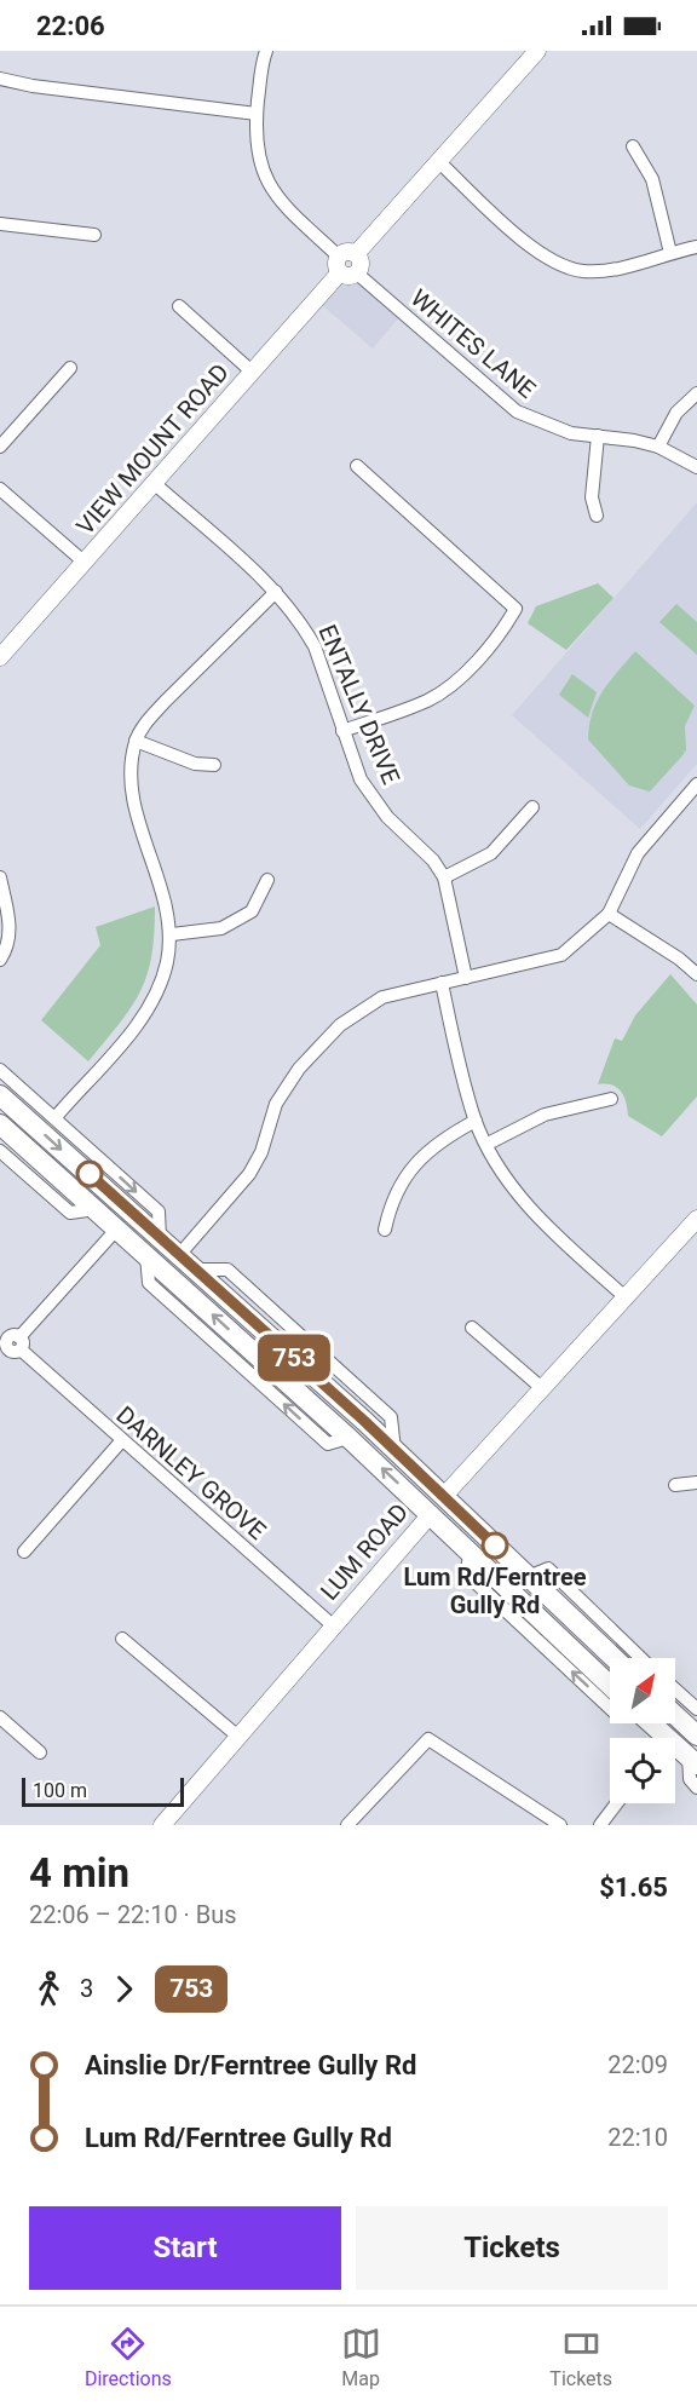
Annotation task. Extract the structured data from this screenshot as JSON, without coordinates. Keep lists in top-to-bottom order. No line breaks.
{"streets":{"main road":["LUM ROAD"],"street":["WHITES LANE","VIEW MOUNT ROAD","ENTALLY DRIVE","DARNLEY GROVE"]},"crossings":[["WHITES LANE","VIEW MOUNT ROAD"],["VIEW MOUNT ROAD","ENTALLY DRIVE"],["DARNLEY GROVE","LUM ROAD"]],"places":["Lum Rd/Ferntree Gully Rd"],"lines":["bus line 753"],"scale_bar":"100 m","north":"top right","page":{"status":"22:06","on_map":"753","scale":"100 m","heading":["4 min","22:06 – 22:10 · Bus","$1.65"],"legs":["3","753"],"list":[{"name":"Ainslie Dr/Ferntree Gully Rd","value":"22:09"},{"name":"Lum Rd/Ferntree Gully Rd","value":"22:10"}],"buttons":["Start","Tickets"],"tabs":["Directions","Map","Tickets"]}}
